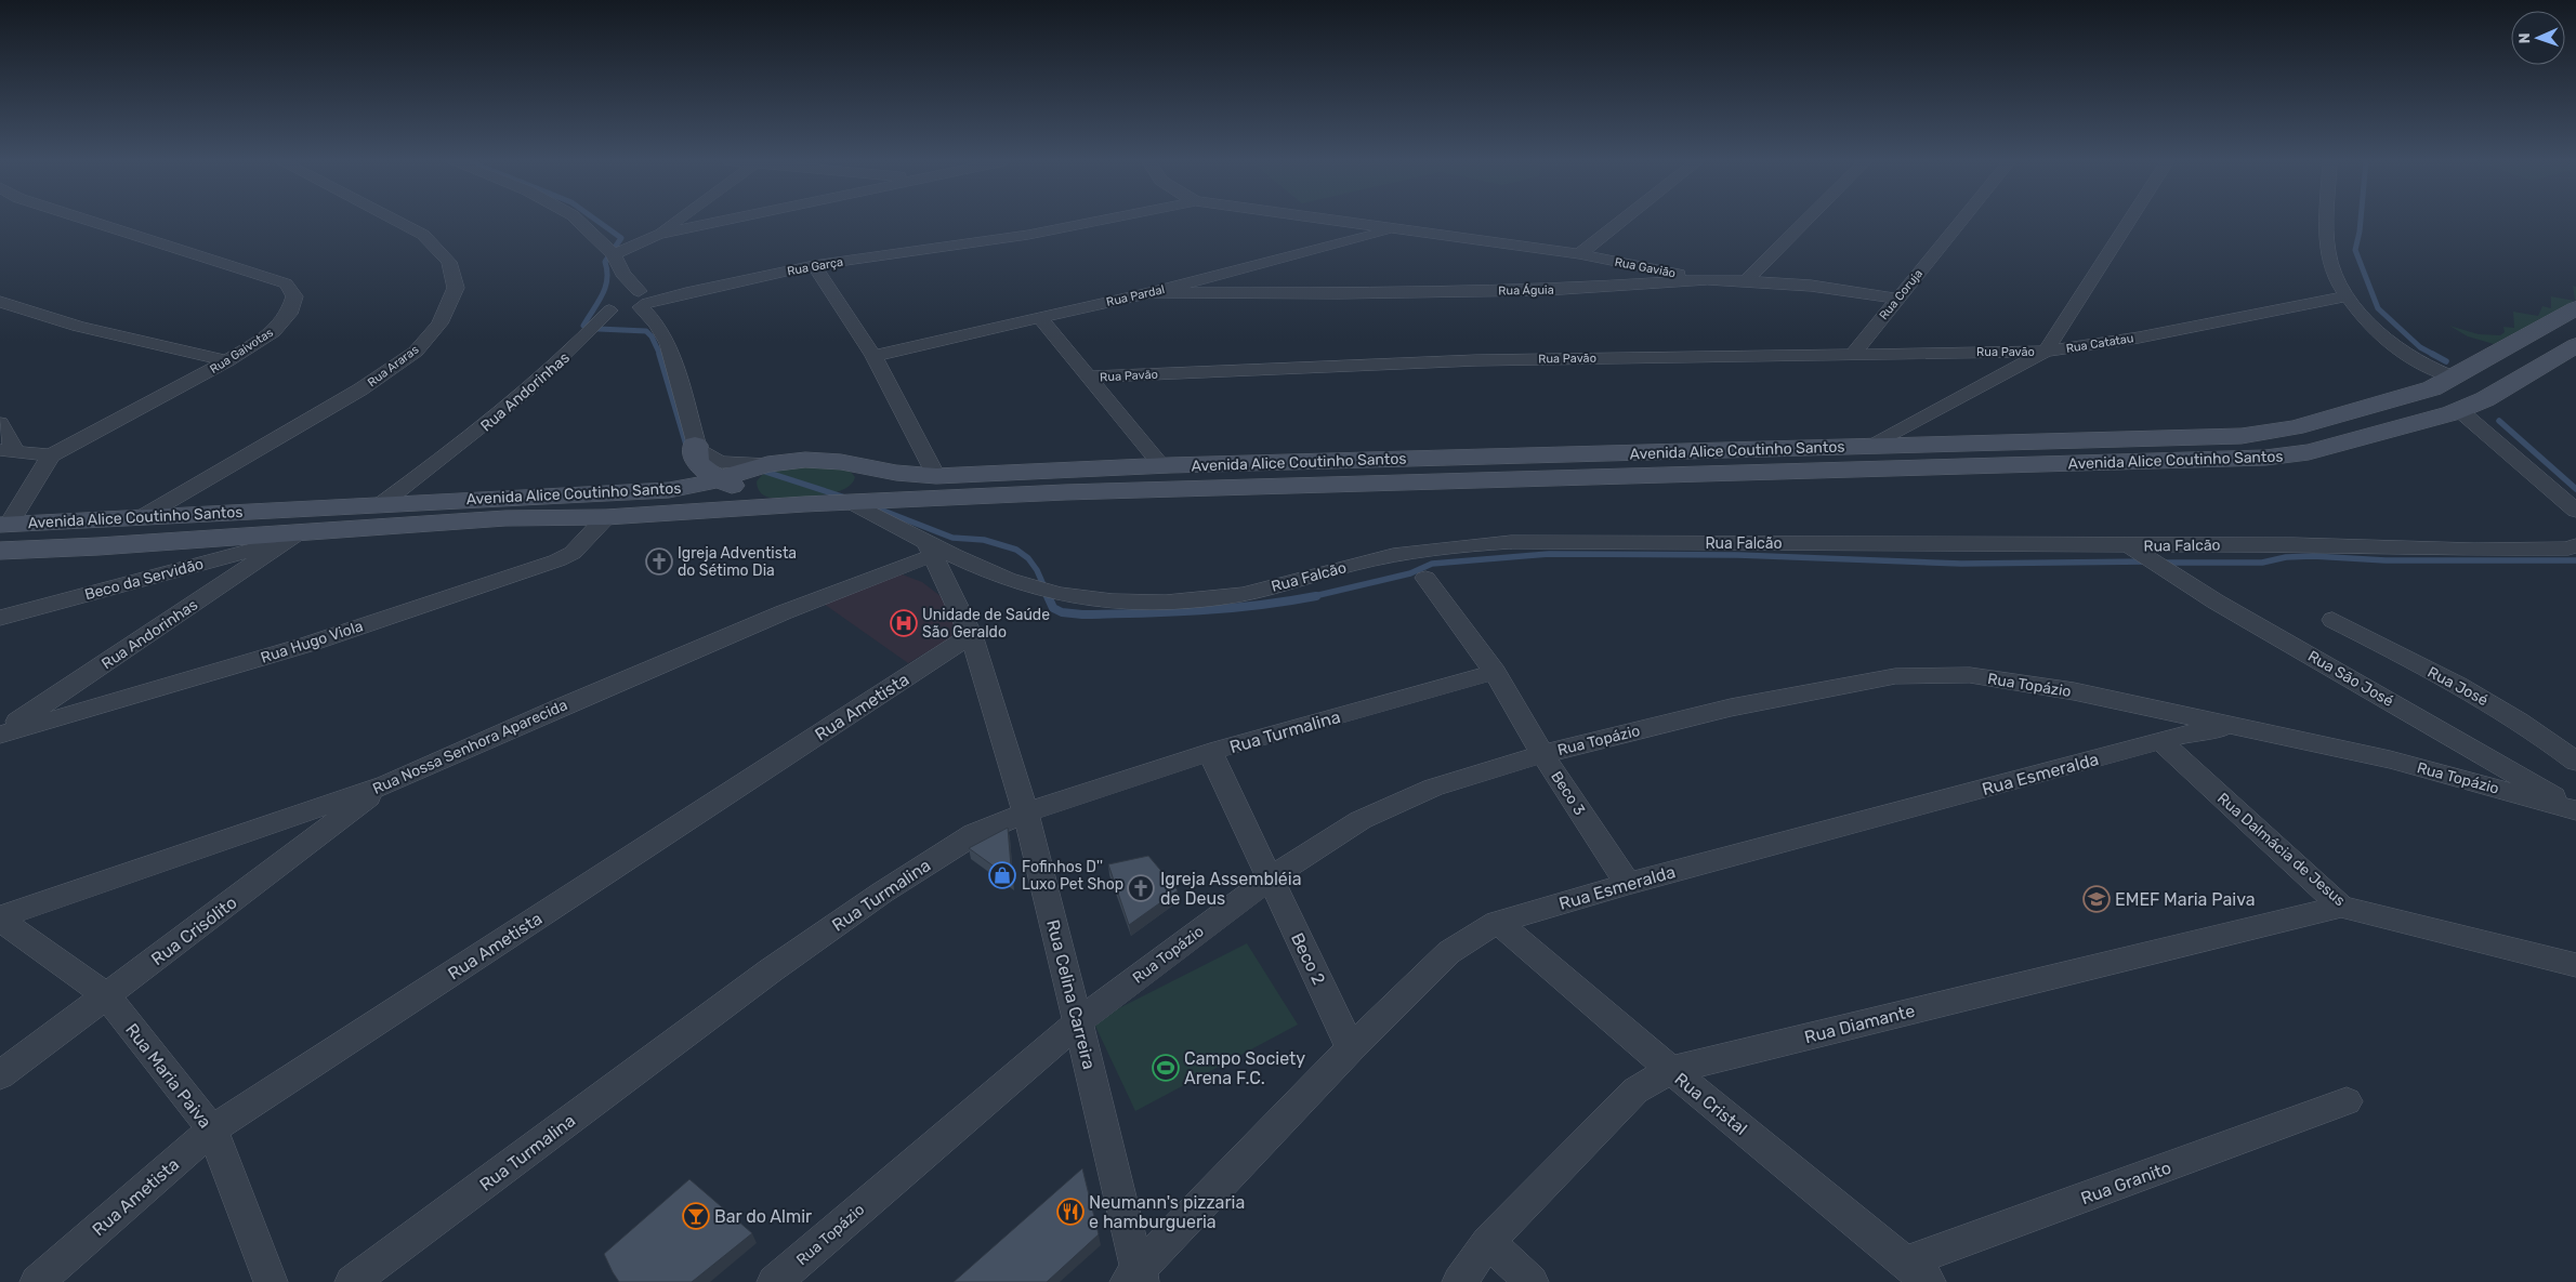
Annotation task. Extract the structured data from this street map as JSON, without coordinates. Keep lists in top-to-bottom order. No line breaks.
{"streets":{"main road":["Avenida Alice Coutinho Santos"],"street":["Rua Garça","Rua Gavião","Rua Águia","Rua Coruja","Rua Pardal","Rua Catatau","Rua Gaivotas","Rua Pavão","Rua Araras","Rua Andorinhas","Rua Falcão","Beco da Servidão","Rua Hugo Viola","Rua São José","Rua Topázio","Rua José","Rua Ametista","Rua Turmalina","Rua Nossa Senhora Aparecida","Rua Esmeralda","Beco 3","Rua Dalmácia de Jesus","Rua Crisólito","Beco 2","Rua Celina Carreira","Rua Diamante","Rua Maria Paiva","Rua Cristal","Rua Granito"]},"crossings":[["Rua Garça","Rua Andorinhas"],["Rua Gavião","Rua Águia"],["Rua Gavião","Rua Pardal"],["Rua Águia","Rua Coruja"],["Rua Águia","Rua Pardal"],["Rua Coruja","Rua Pavão"],["Rua Catatau","Rua Pavão"],["Rua Catatau","Avenida Alice Coutinho Santos"],["Rua Araras","Avenida Alice Coutinho Santos"],["Rua Andorinhas","Avenida Alice Coutinho Santos"],["Rua Andorinhas","Beco da Servidão"],["Rua Andorinhas","Rua Hugo Viola"],["Avenida Alice Coutinho Santos","Rua Falcão"],["Avenida Alice Coutinho Santos","Beco da Servidão"],["Avenida Alice Coutinho Santos","Rua Hugo Viola"],["Rua Falcão","Rua São José"],["Rua Falcão","Rua Nossa Senhora Aparecida"],["Rua Falcão","Rua Celina Carreira"],["Rua São José","Rua Topázio"],["Rua Topázio","Rua Esmeralda"],["Rua Topázio","Beco 3"],["Rua Topázio","Beco 2"],["Rua Topázio","Rua Celina Carreira"],["Rua Ametista","Rua Celina Carreira"],["Rua Ametista","Rua Maria Paiva"],["Rua Turmalina","Beco 3"],["Rua Turmalina","Beco 2"],["Rua Turmalina","Rua Celina Carreira"],["Rua Nossa Senhora Aparecida","Rua Crisólito"],["Rua Nossa Senhora Aparecida","Rua Celina Carreira"],["Rua Nossa Senhora Aparecida","Rua Maria Paiva"],["Rua Esmeralda","Beco 3"],["Rua Esmeralda","Rua Dalmácia de Jesus"],["Rua Esmeralda","Beco 2"],["Rua Esmeralda","Rua Celina Carreira"],["Rua Esmeralda","Rua Cristal"],["Rua Dalmácia de Jesus","Rua Diamante"],["Rua Crisólito","Rua Maria Paiva"],["Rua Diamante","Rua Cristal"],["Rua Cristal","Rua Granito"]],"places":{"church":["Igreja Adventista do Sétimo Dia","Igreja Assembléia de Deus"],"hospital":["Unidade de Saúde São Geraldo"],"shop":["Fofinhos D'' Luxo Pet Shop"],"school or university":["EMEF Maria Paiva"],"sports":["Campo Society Arena F.C."],"restaurant":["Neumann's pizzaria e hamburgueria"],"bar":["Bar do Almir"]},"north":"left"}
